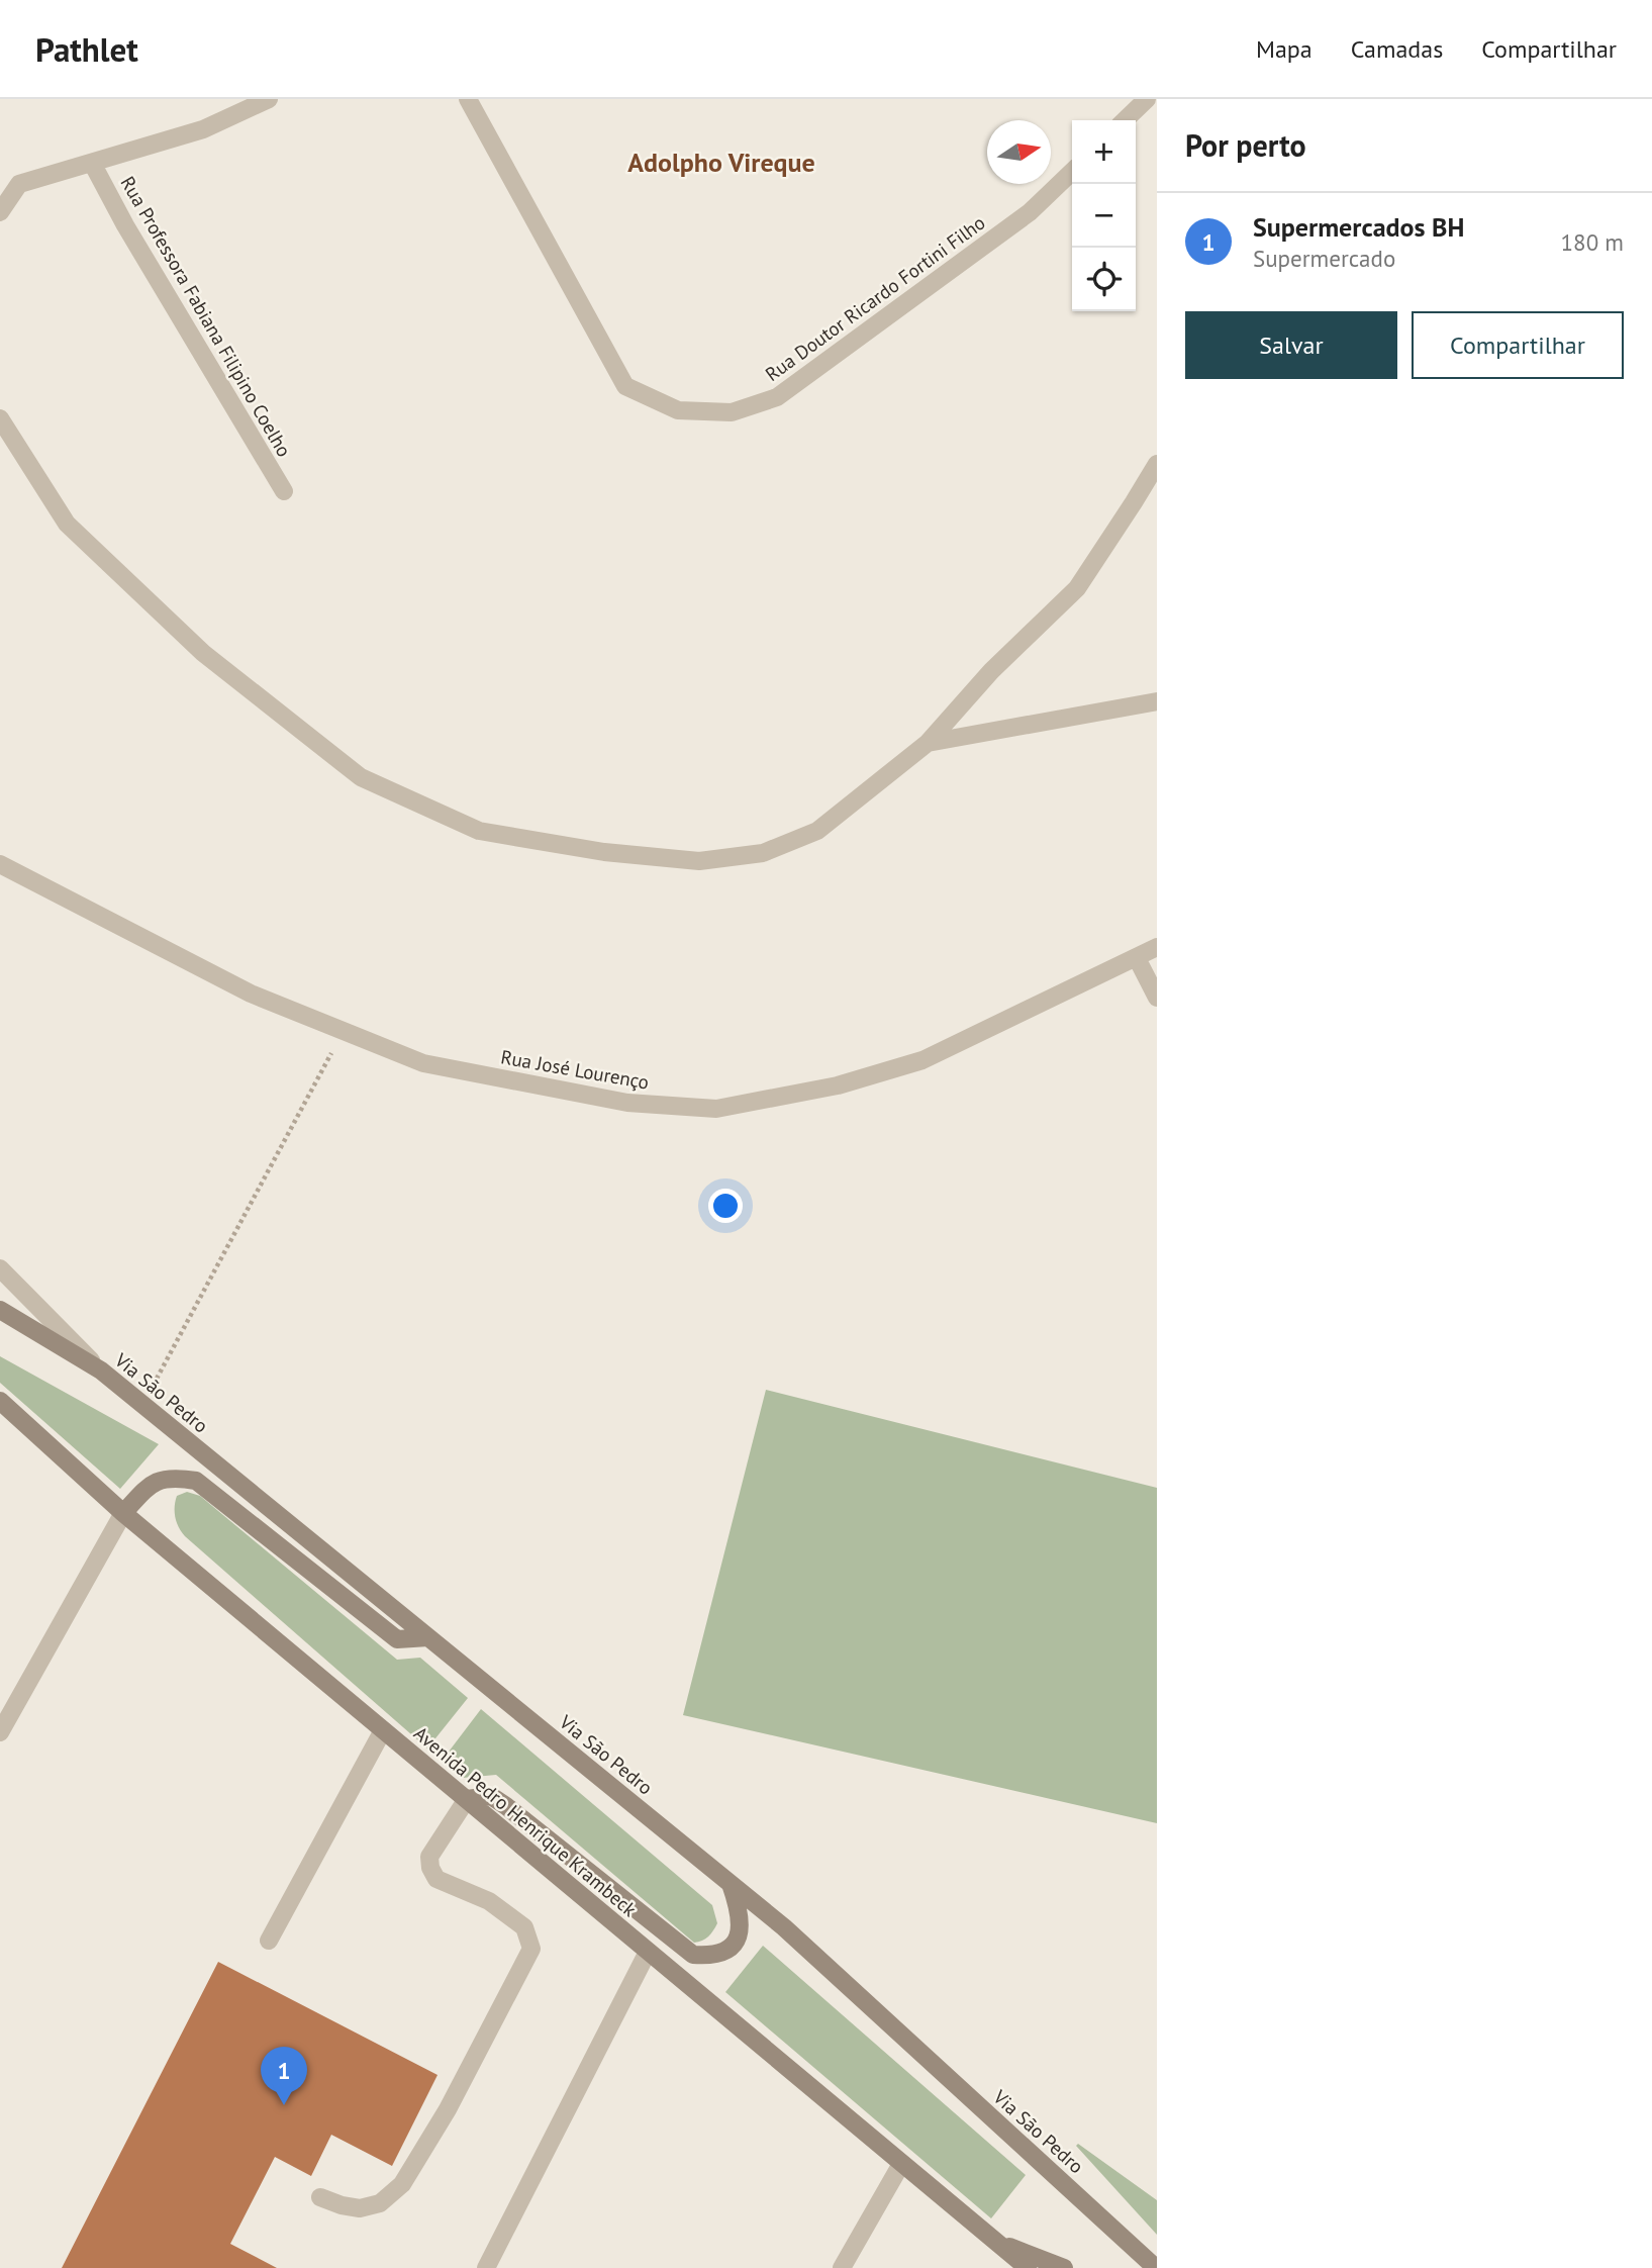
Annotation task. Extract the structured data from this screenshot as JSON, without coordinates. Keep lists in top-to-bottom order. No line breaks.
{"streets":{"main road":["Via São Pedro","Avenida Pedro Henrique Krambeck"],"street":["Rua Doutor Ricardo Fortini Filho","Rua Professora Fabiana Filipino Coelho","Rua José Lourenço"]},"districts":["Adolpho Vireque"],"north":"right","page":{"header":"Pathlet","nav":["Mapa","Camadas","Compartilhar"],"heading":"Por perto","map_buttons":["+","−"],"list":[{"mark":"1","name":"Supermercados BH","note":"Supermercado","value":"180 m"}],"buttons":["Salvar","Compartilhar"],"pins":"1"}}
